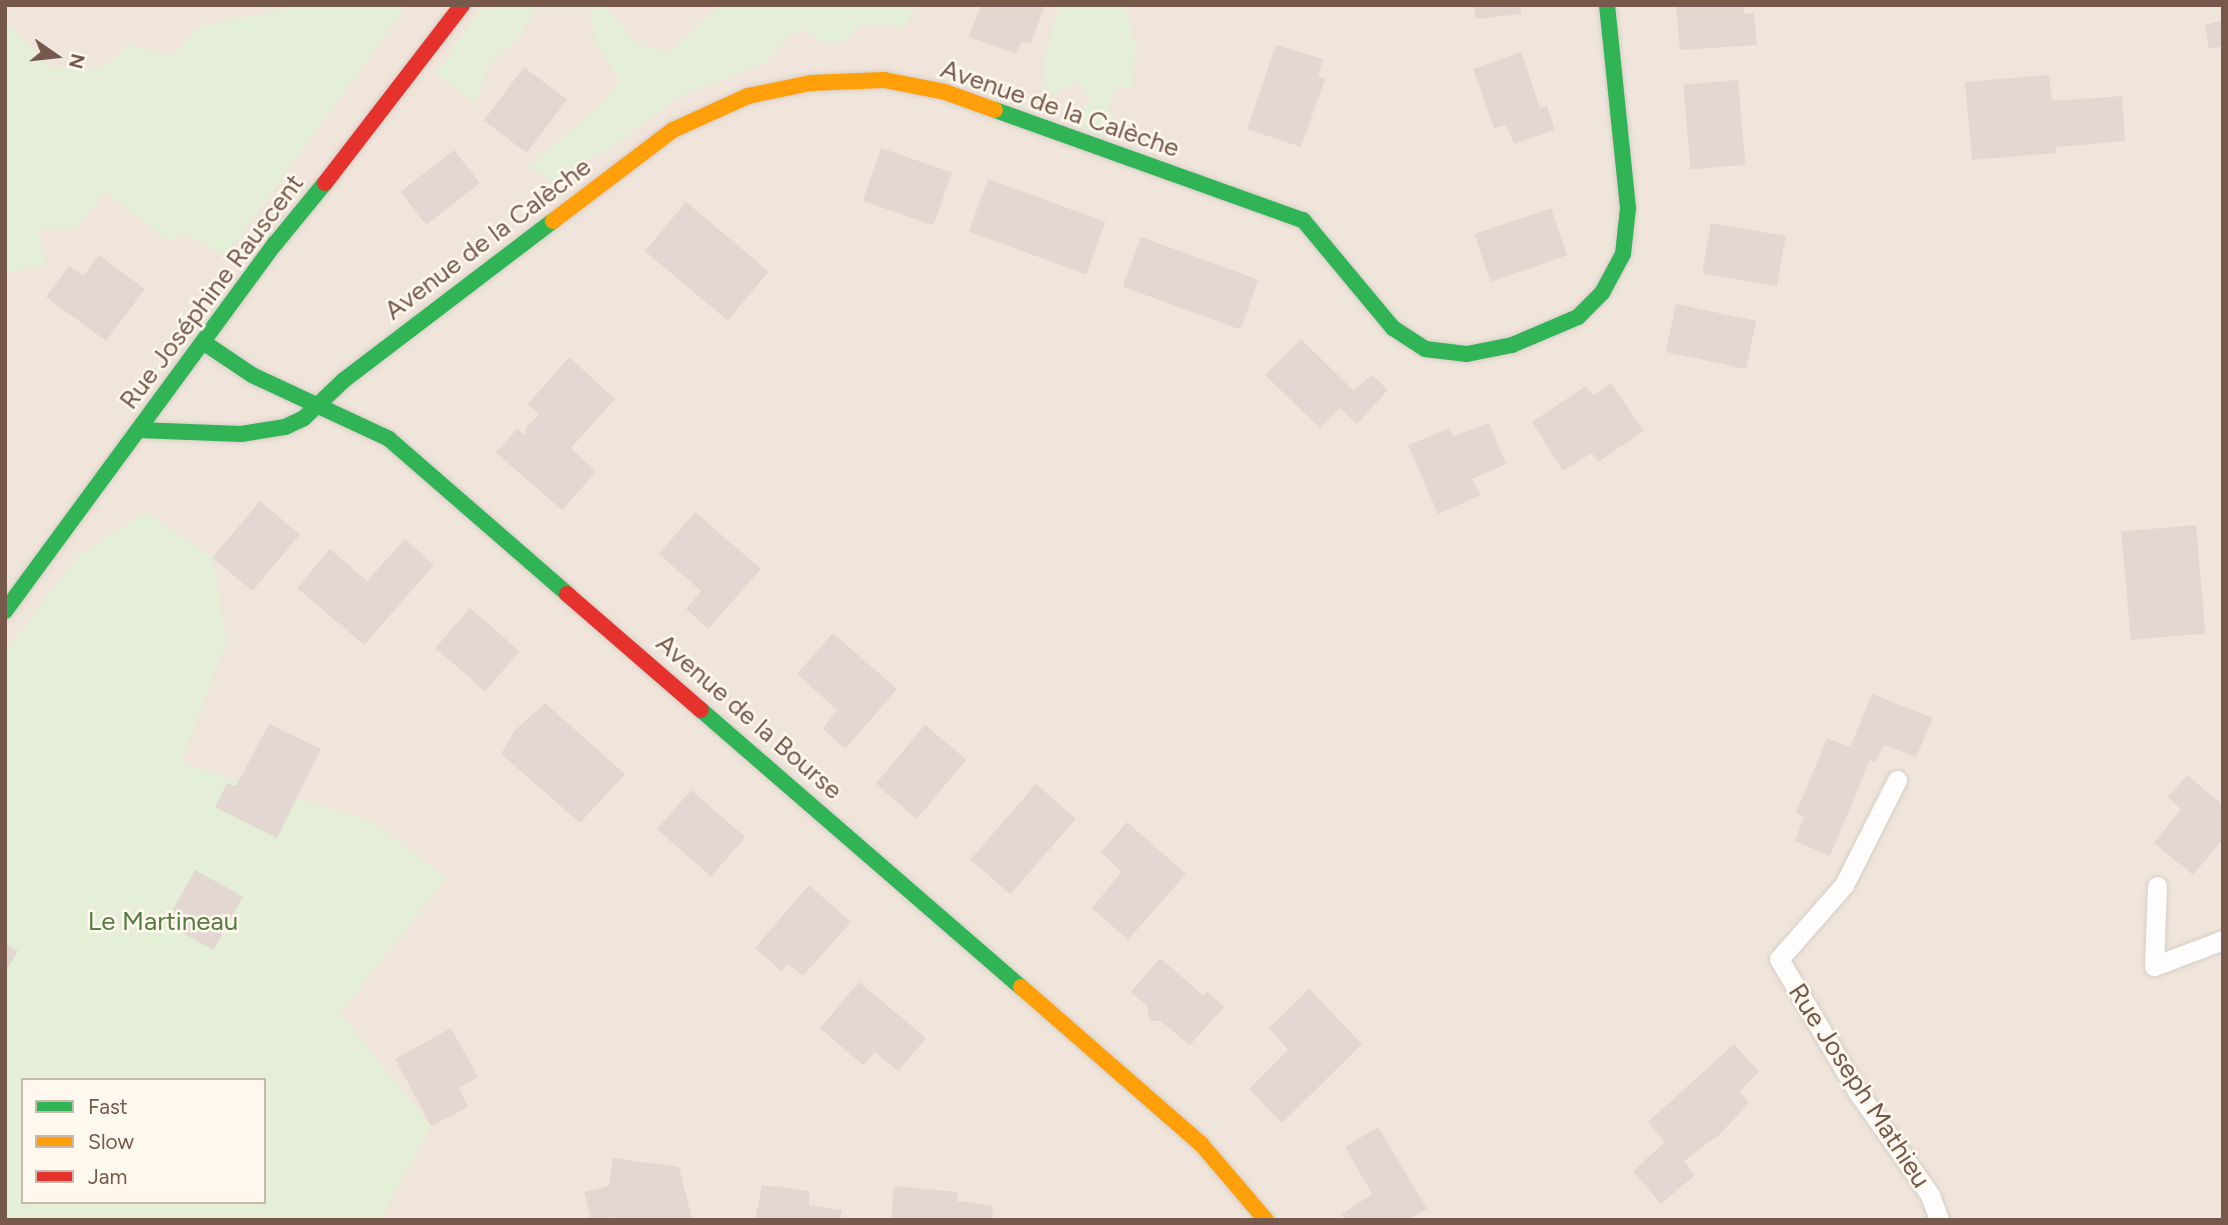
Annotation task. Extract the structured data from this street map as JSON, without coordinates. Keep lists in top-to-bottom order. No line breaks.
{"streets":{"street":["Avenue de la Calèche","Rue Joséphine Rauscent","Avenue de la Bourse"],"lane":["Rue Joseph Mathieu"]},"crossings":[["Avenue de la Calèche","Avenue de la Bourse"]],"parks":["Le Martineau"],"legend":["Fast","Slow","Jam"],"north":"right"}
